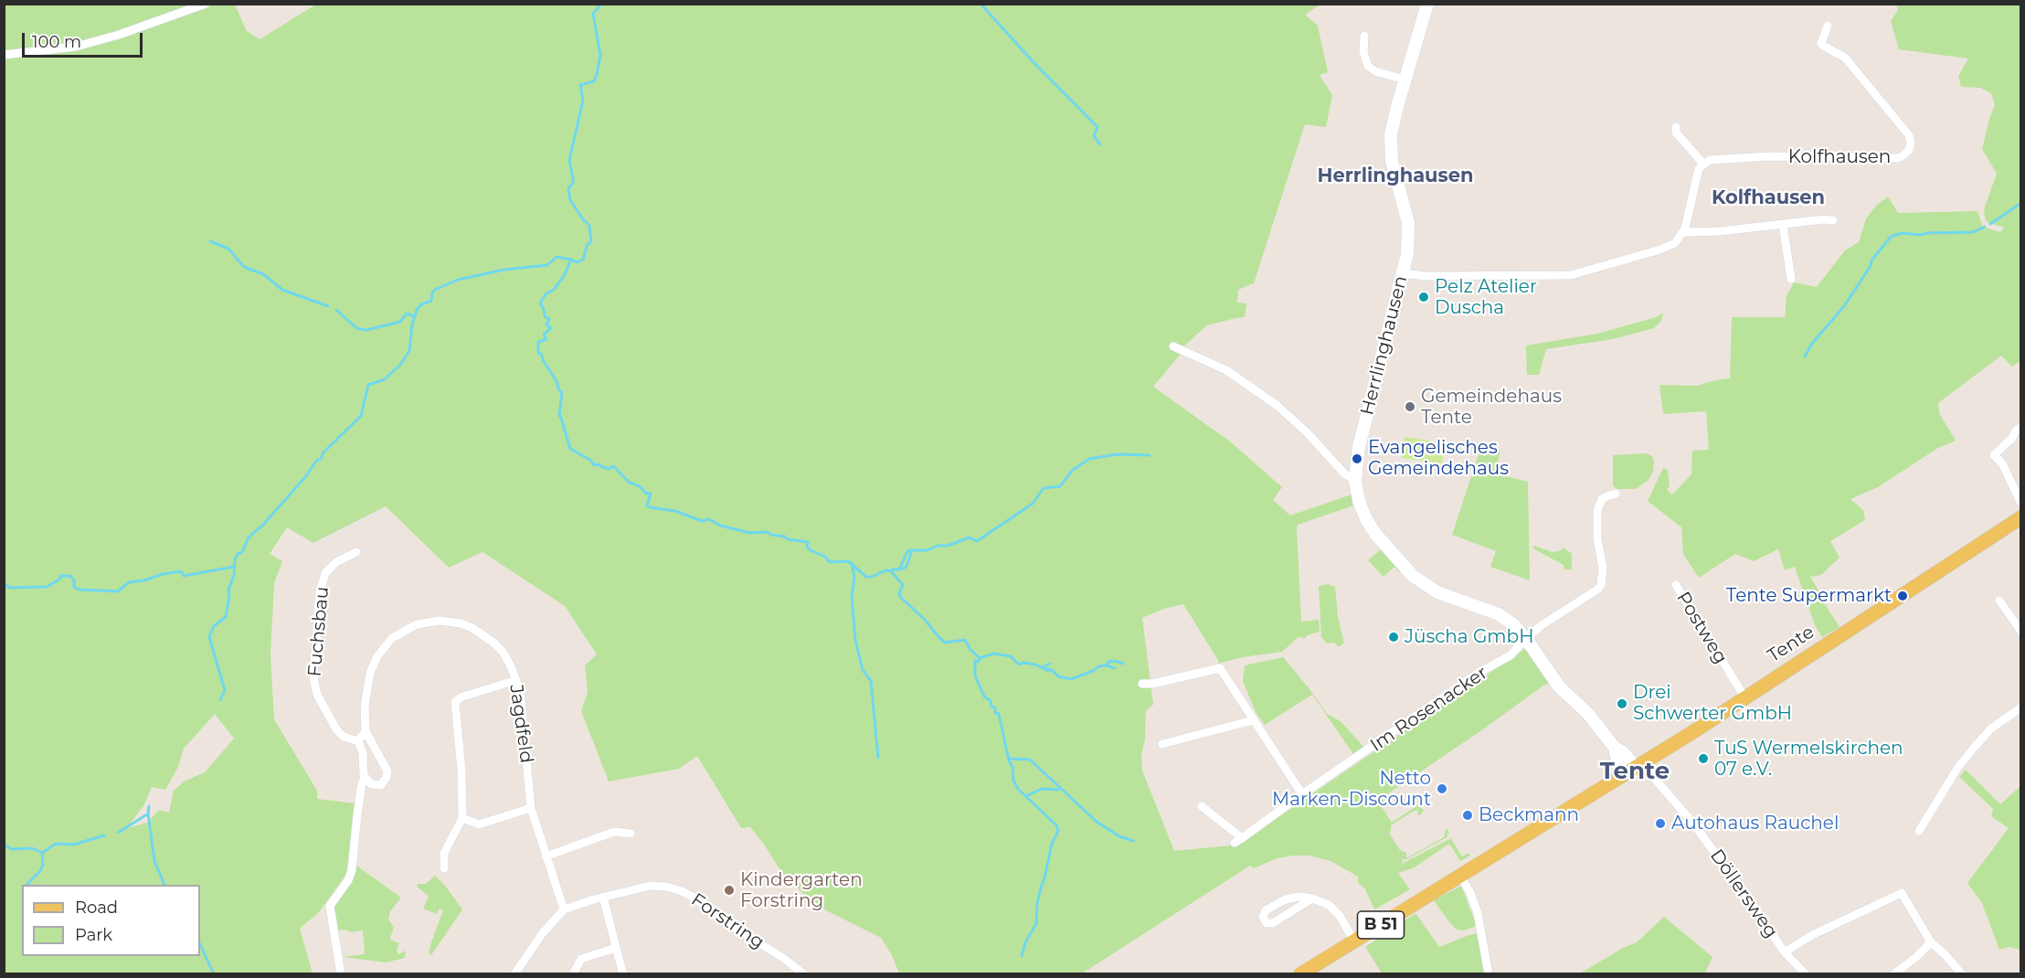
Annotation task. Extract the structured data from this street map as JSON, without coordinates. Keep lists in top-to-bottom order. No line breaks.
{"streets":{"main road":["Tente","B 51"],"street":["Kolfhausen","Herrlinghausen","Postweg","Fuchsbau","Im Rosenacker","Jagdfeld","Döllersweg","Forstring"]},"crossings":[["Herrlinghausen","Tente"],["Herrlinghausen","Im Rosenacker"],["Herrlinghausen","Döllersweg"],["Postweg","Tente"],["Tente","Döllersweg"],["Jagdfeld","Forstring"]],"districts":["Herrlinghausen","Kolfhausen","Tente"],"places":["Pelz Atelier Duscha","Gemeindehaus Tente","Evangelisches Gemeindehaus","Tente Supermarkt","Jüscha GmbH","Drei Schwerter GmbH","TuS Wermelskirchen 07 e.V.","Netto Marken-Discount","Beckmann","Autohaus Rauchel","Kindergarten Forstring"],"legend":["Road","Park"],"scale_bar":"100 m"}
